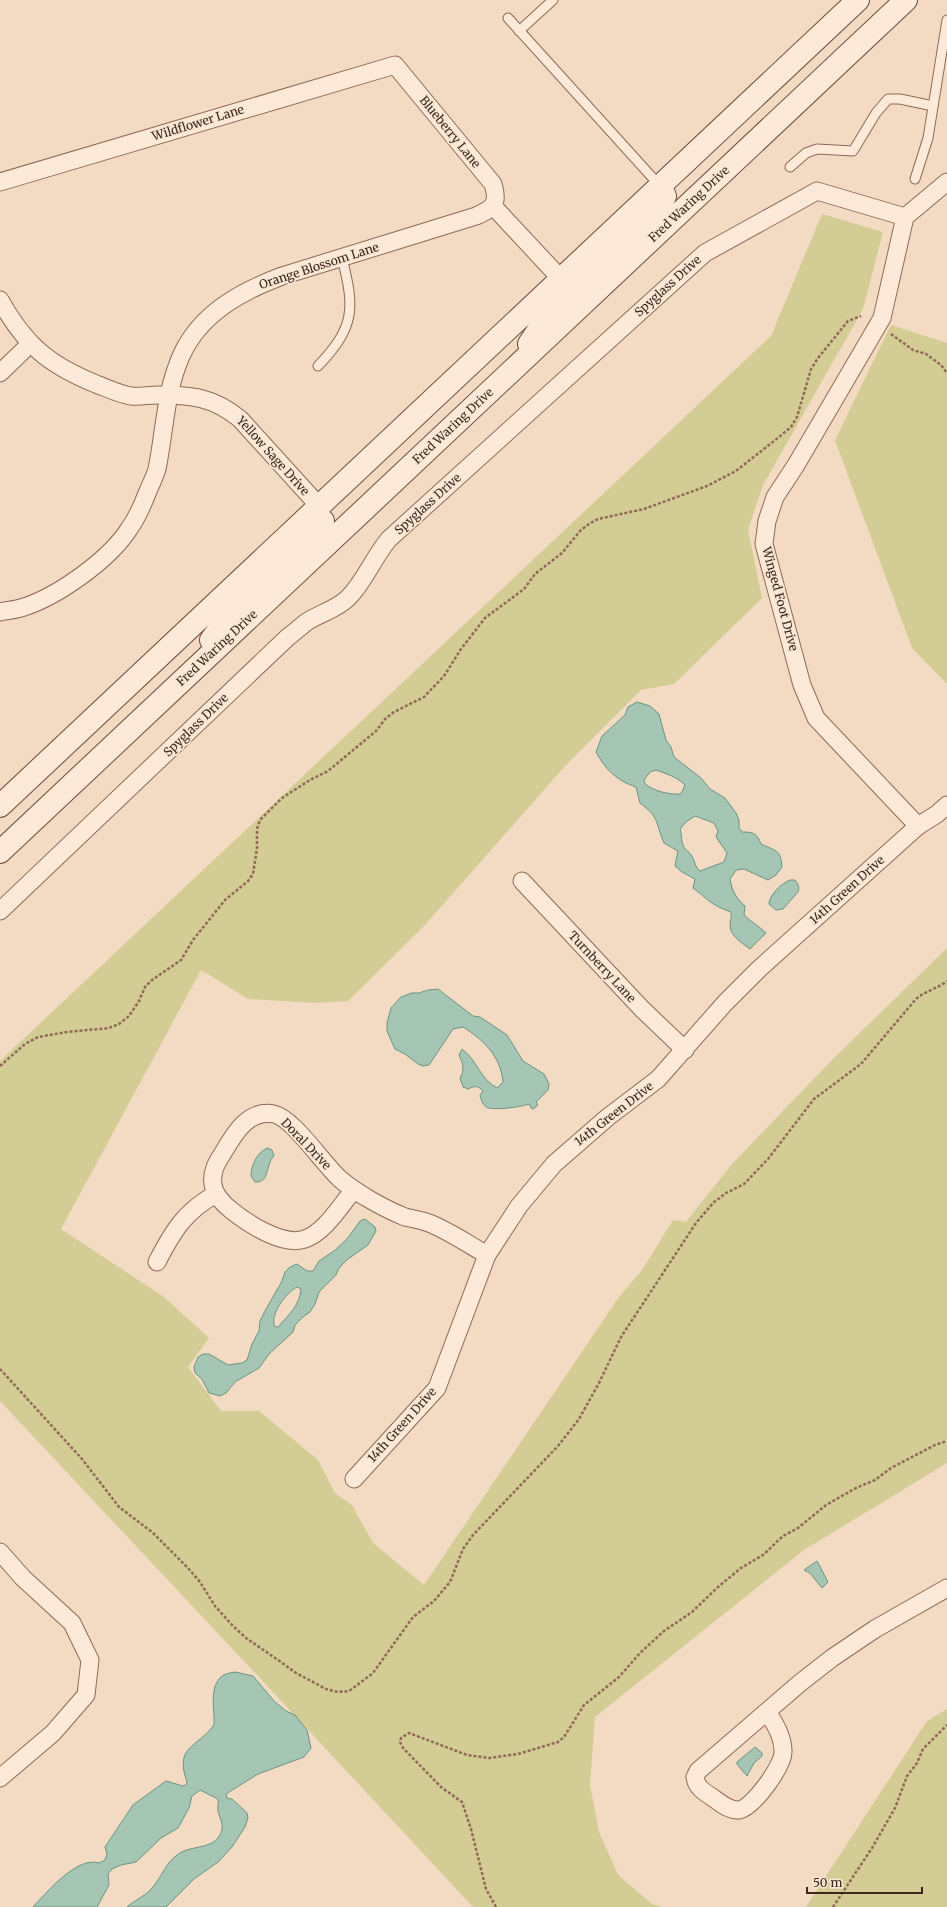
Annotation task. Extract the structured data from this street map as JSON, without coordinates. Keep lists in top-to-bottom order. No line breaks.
{"streets":{"main road":["Fred Waring Drive"],"street":["Wildflower Lane","Blueberry Lane","Orange Blossom Lane","Spyglass Drive","Yellow Sage Drive","Winged Foot Drive","14th Green Drive","Turnberry Lane","Doral Drive"]},"crossings":[["Wildflower Lane","Blueberry Lane"],["Blueberry Lane","Orange Blossom Lane"],["Orange Blossom Lane","Yellow Sage Drive"],["Spyglass Drive","Winged Foot Drive"],["Winged Foot Drive","14th Green Drive"],["14th Green Drive","Turnberry Lane"],["14th Green Drive","Doral Drive"]],"scale_bar":"50 m"}
